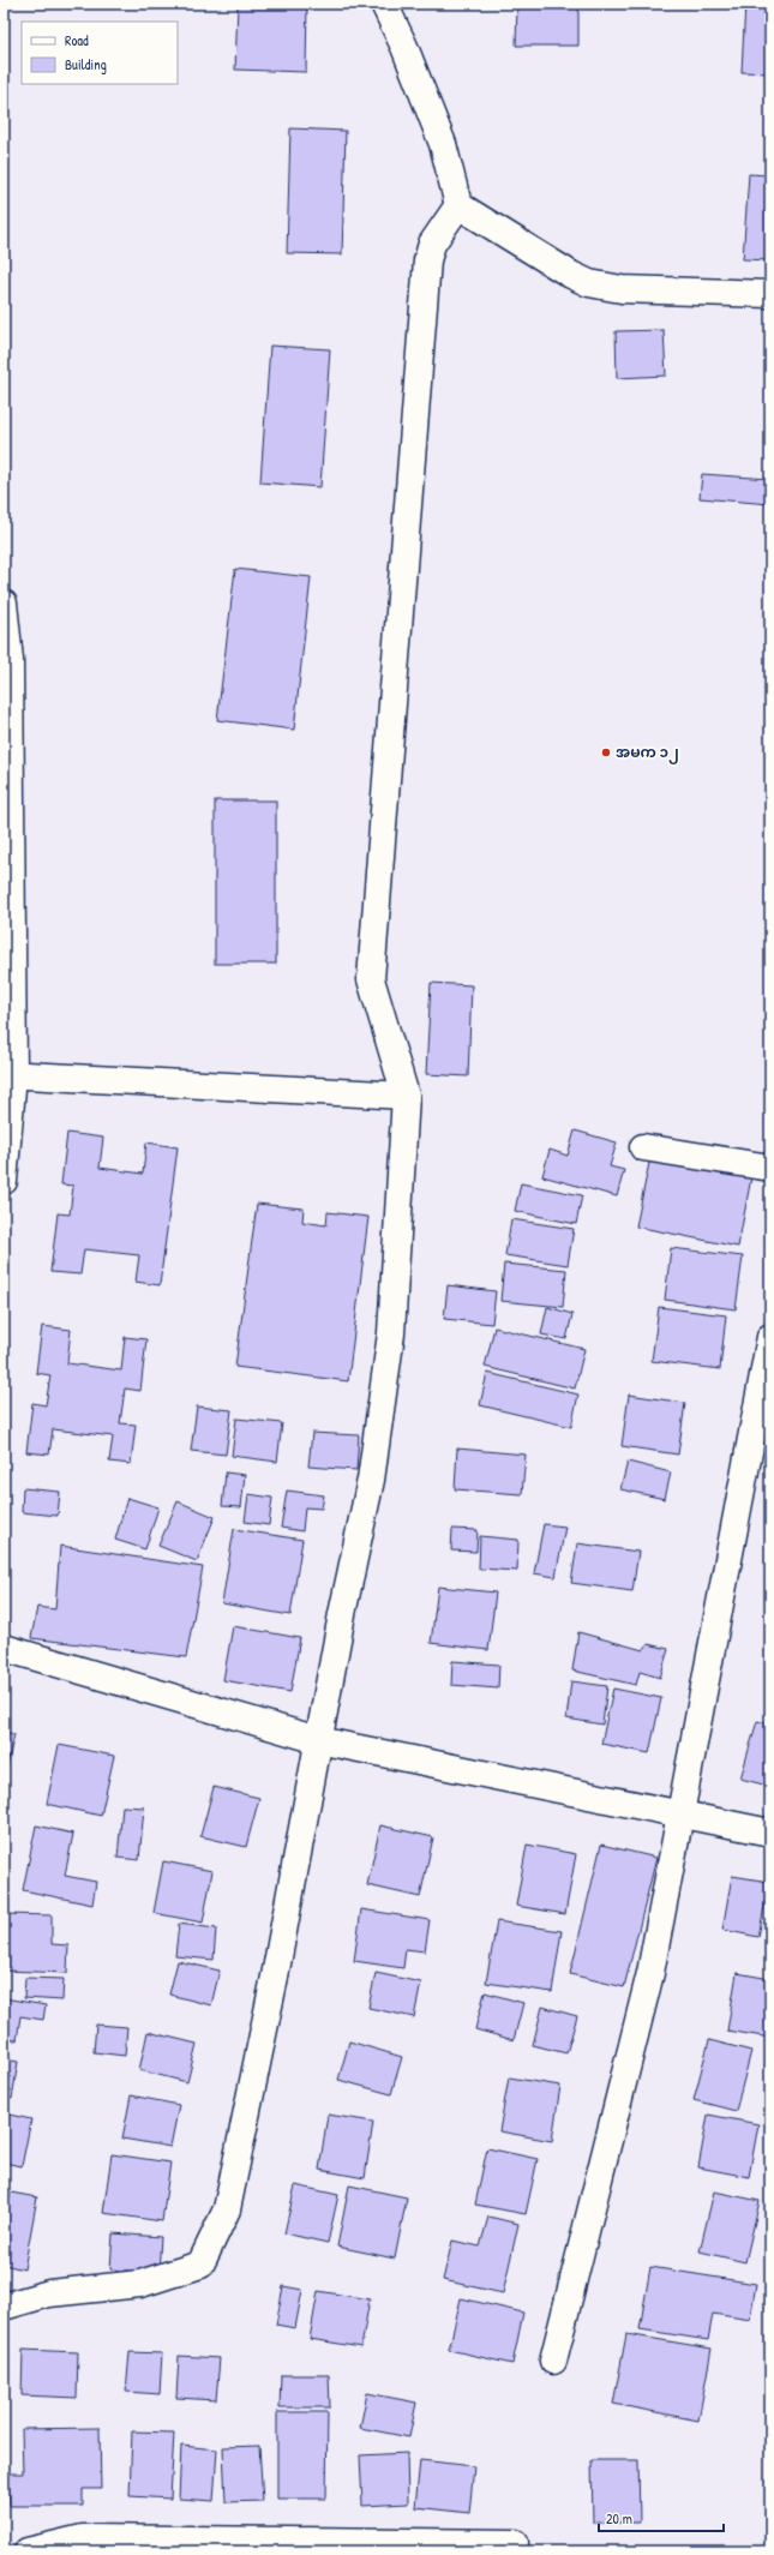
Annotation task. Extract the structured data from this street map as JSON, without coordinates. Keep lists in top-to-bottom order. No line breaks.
{"places":["အမက ၁၂"],"legend":["Road","Building"],"scale_bar":"20 m"}
